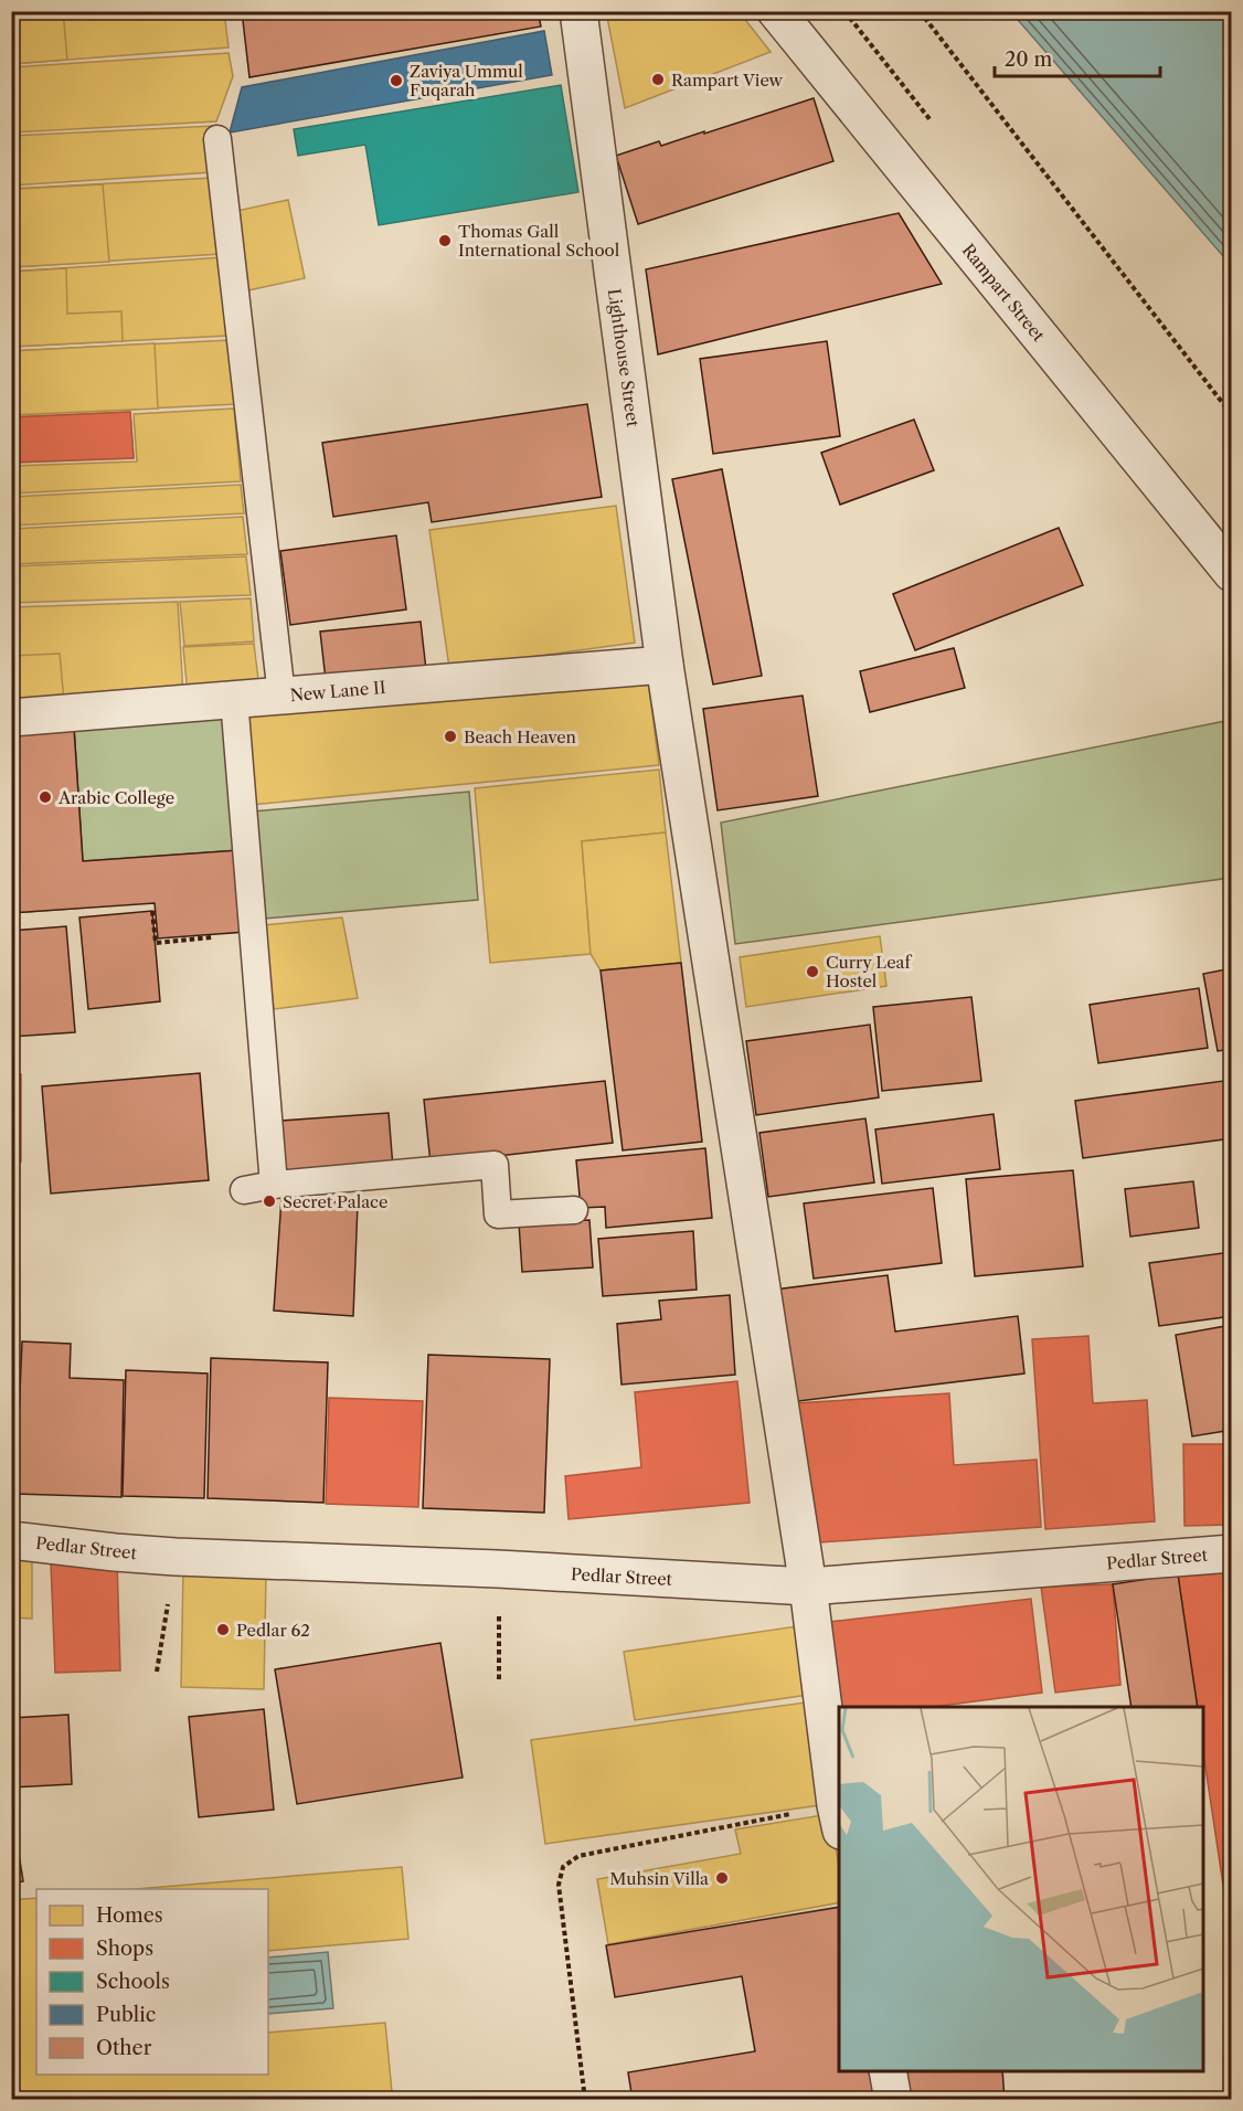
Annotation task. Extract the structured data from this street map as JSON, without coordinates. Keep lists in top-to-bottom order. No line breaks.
{"streets":{"street":["Rampart Street","Lighthouse Street","New Lane II","Pedlar Street"]},"crossings":[["Lighthouse Street","New Lane II"],["Lighthouse Street","Pedlar Street"]],"places":["Rampart View","Zaviya Ummul Fuqarah","Thomas Gall International School","Beach Heaven","Arabic College","Curry Leaf Hostel","Secret Palace","Pedlar 62","Muhsin Villa"],"legend":["Homes","Shops","Schools","Public","Other"],"scale_bar":"20 m"}
